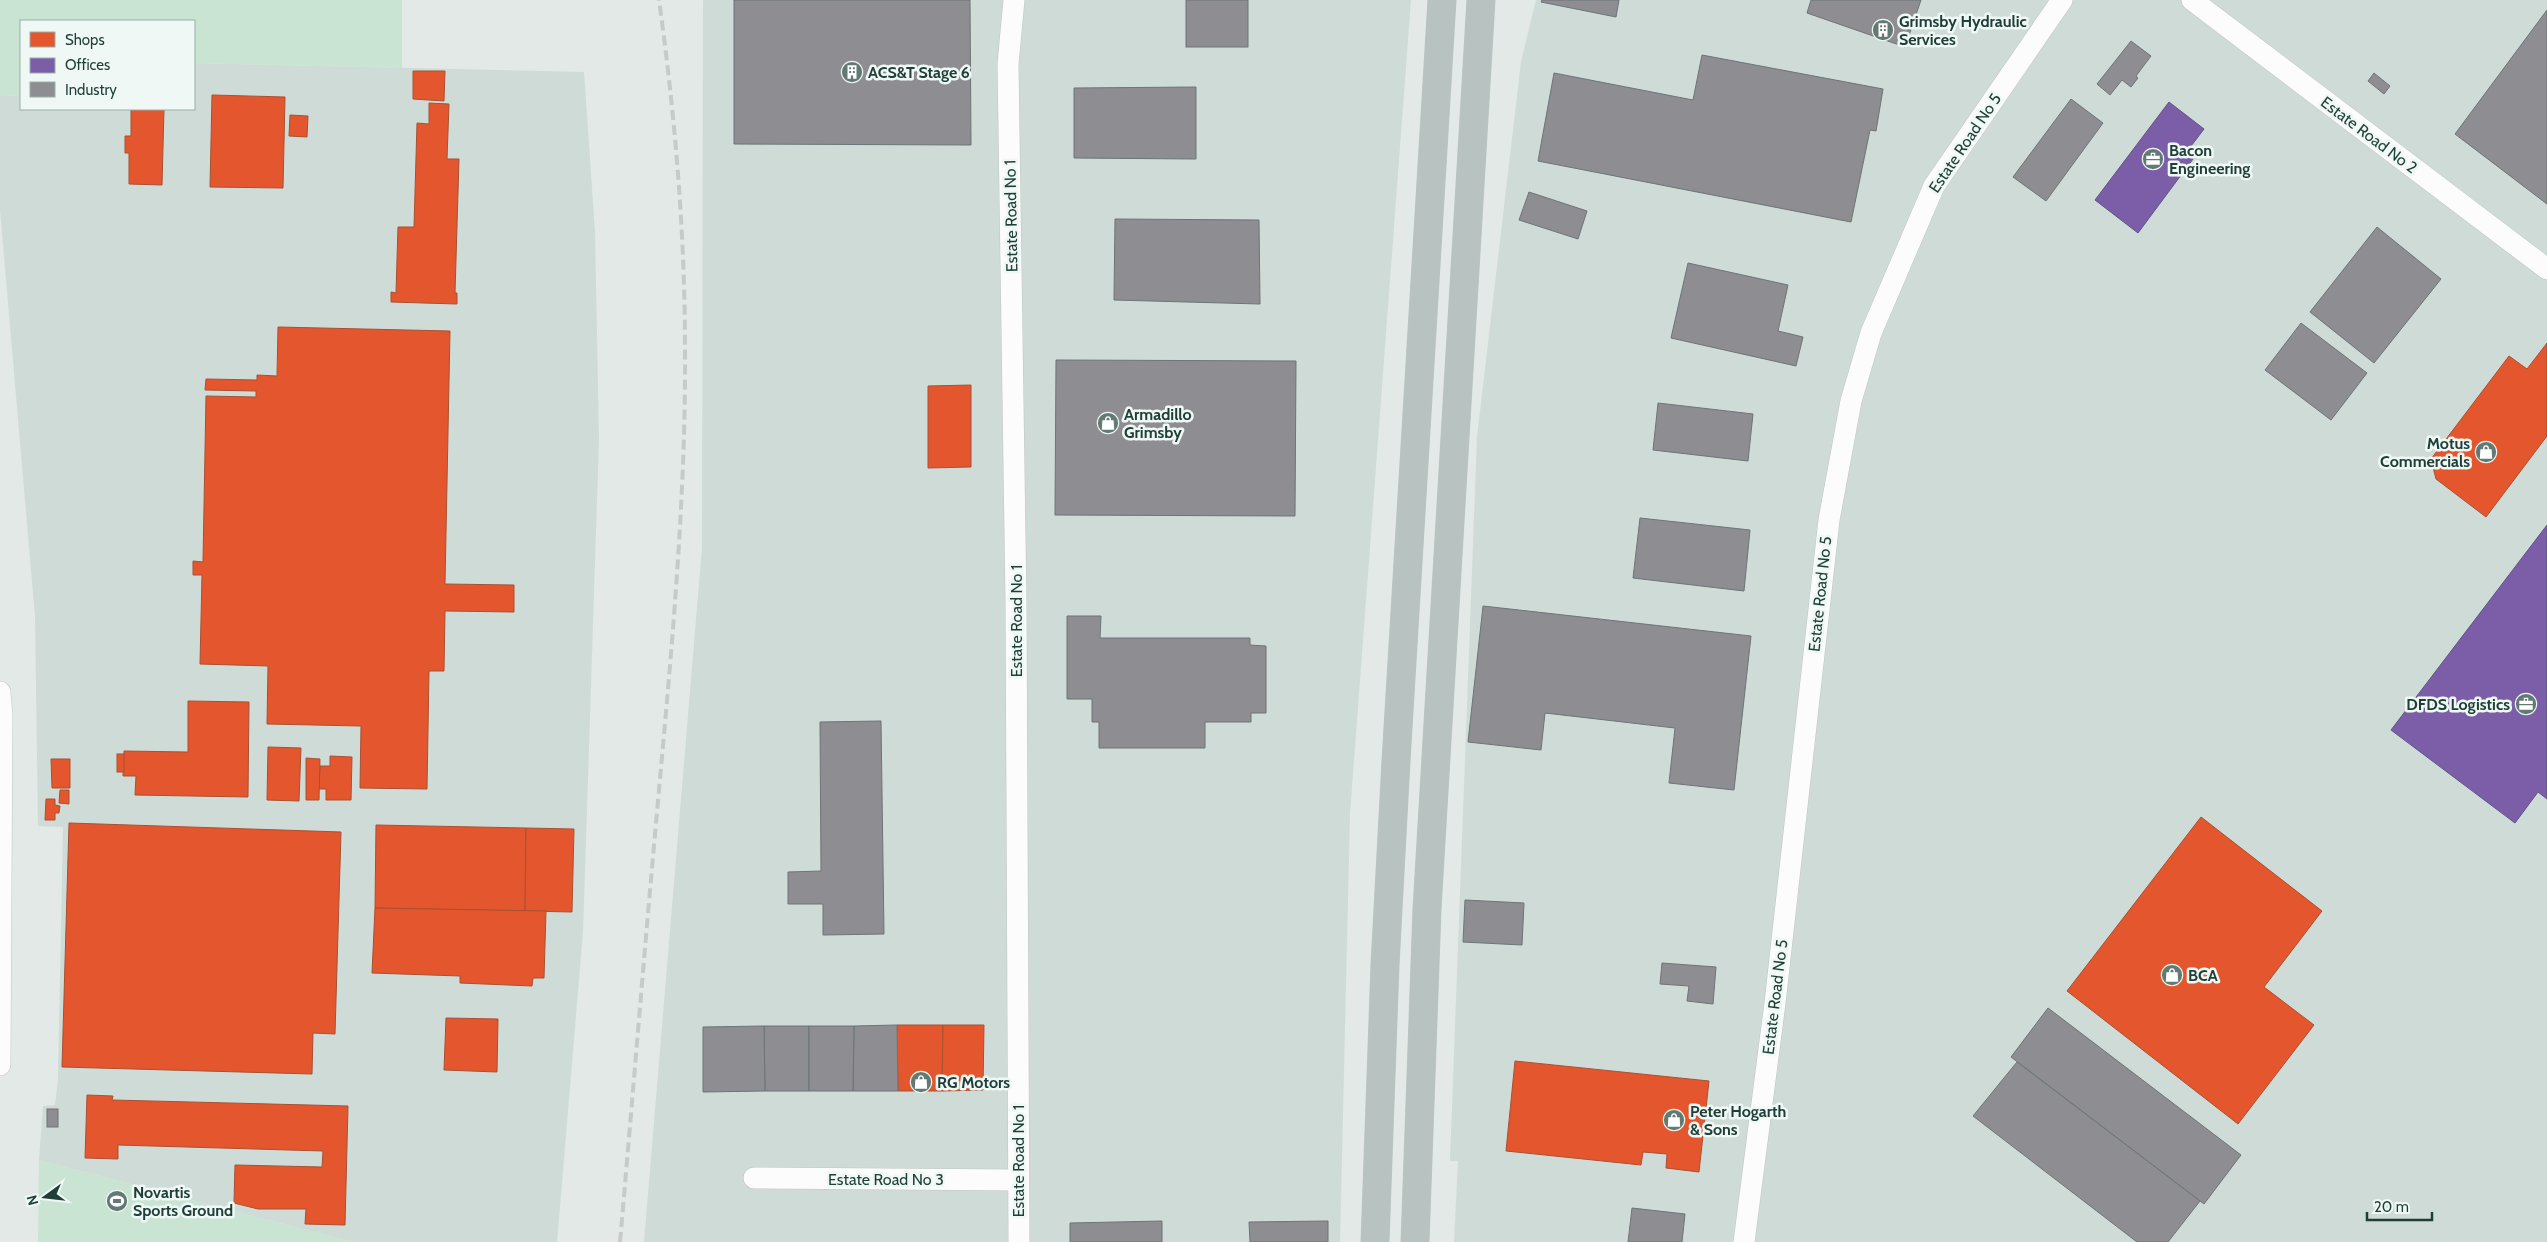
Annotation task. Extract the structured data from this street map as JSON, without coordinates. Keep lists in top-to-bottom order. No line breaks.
{"streets":{"street":["Estate Road No 2","Estate Road No 5","Estate Road No 1","Estate Road No 3"]},"crossings":[["Estate Road No 1","Estate Road No 3"]],"places":{"building":["Grimsby Hydraulic Services","ACS&T Stage 6"],"office":["Bacon Engineering","DFDS Logistics"],"shop":["Armadillo Grimsby","Motus Commercials","BCA","RG Motors","Peter Hogarth & Sons"],"sports":["Novartis Sports Ground"]},"legend":["Shops","Offices","Industry"],"scale_bar":"20 m","north":"left"}
